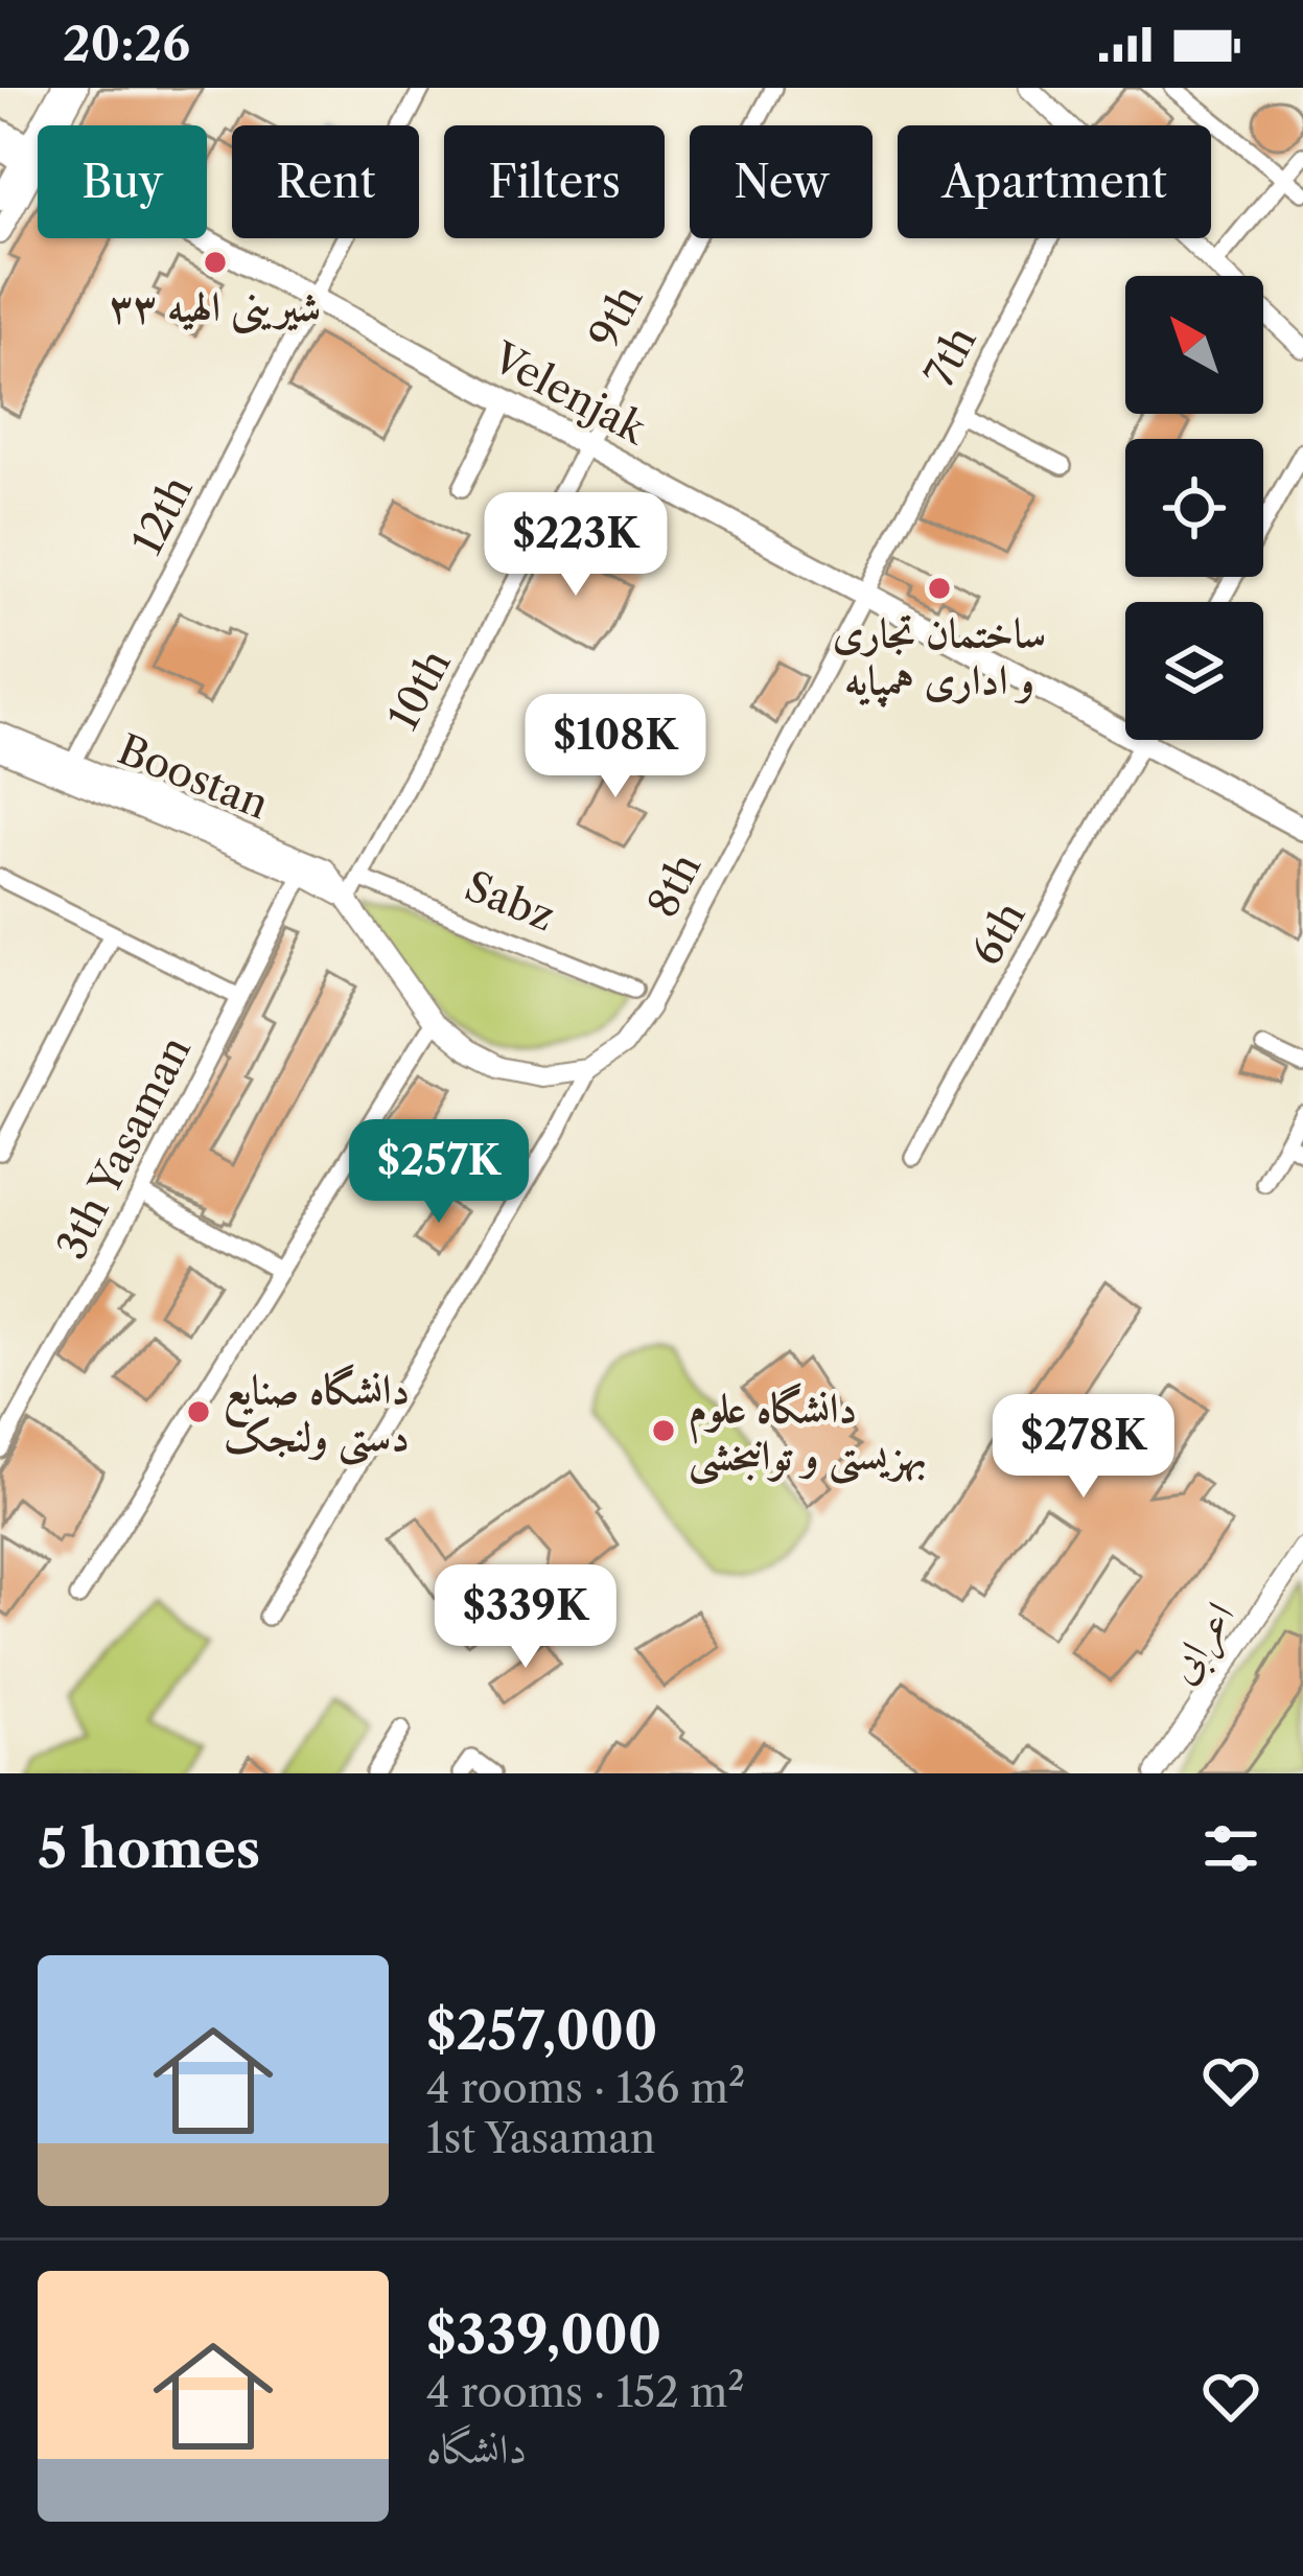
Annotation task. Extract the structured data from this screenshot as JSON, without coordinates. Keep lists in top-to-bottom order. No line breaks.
{"streets":{"main road":["Velenjak"],"street":["9th","7th","12th","10th","Boostan","8th","Sabz","6th","3th Yasaman","اعرابی"]},"crossings":[["9th","Velenjak"],["9th","10th"],["7th","Velenjak"],["7th","8th"],["Velenjak","12th"],["Velenjak","10th"],["Velenjak","8th"],["Velenjak","6th"],["12th","Boostan"],["10th","Boostan"],["10th","Sabz"],["Boostan","3th Yasaman"]],"places":["شیرینی الهیه ٣٣","ساختمان تجاری و اداری همپایه","دانشگاه صنایع دستى ولنجک","دانشگاه علوم بهزیستی و توانبخشی"],"north":"top left","page":{"status":"20:26","chip":["Buy","Rent","Filters","New","Apartment"],"price":["$223K","$108K","$257K","$278K","$339K"],"heading":"5 homes","list":[{"name":"$257,000","note":"4 rooms · 136 m² · 1st Yasaman"},{"name":"$339,000","note":"4 rooms · 152 m² · دانشگاه"}]}}
